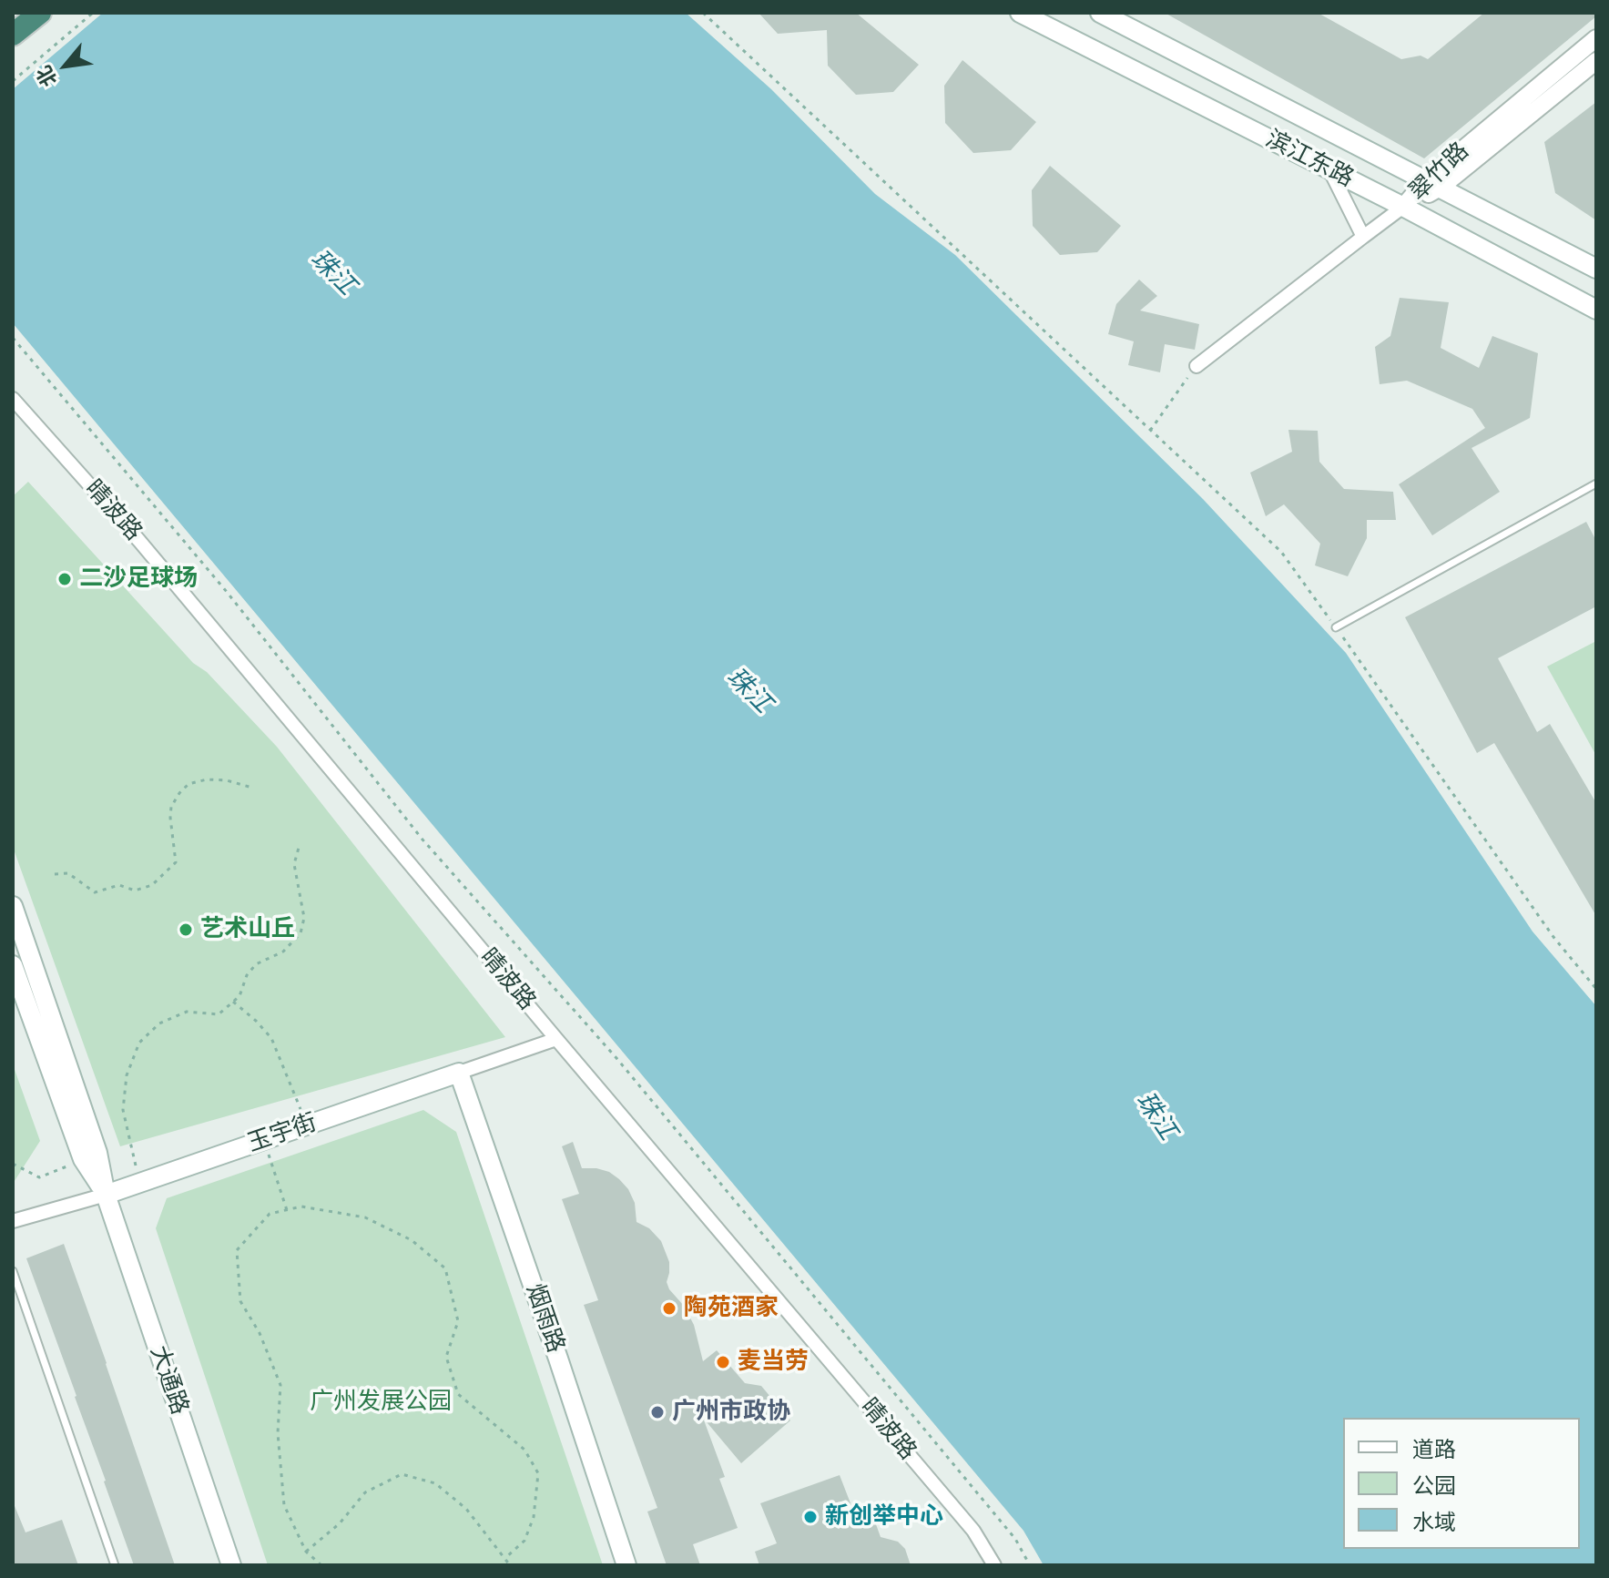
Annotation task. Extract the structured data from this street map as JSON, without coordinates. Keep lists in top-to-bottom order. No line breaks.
{"streets":{"main road":["滨江东路","玉宇街","烟雨路","大通路"],"street":["翠竹路","晴波路"]},"crossings":[["滨江东路","翠竹路"],["玉宇街","烟雨路"],["玉宇街","大通路"]],"water":["珠江"],"parks":["广州发展公园"],"places":["二沙足球场","艺术山丘","陶苑酒家","麦当劳","广州市政协","新创举中心"],"legend":["道路","公园","水域"],"north":"bottom left"}
